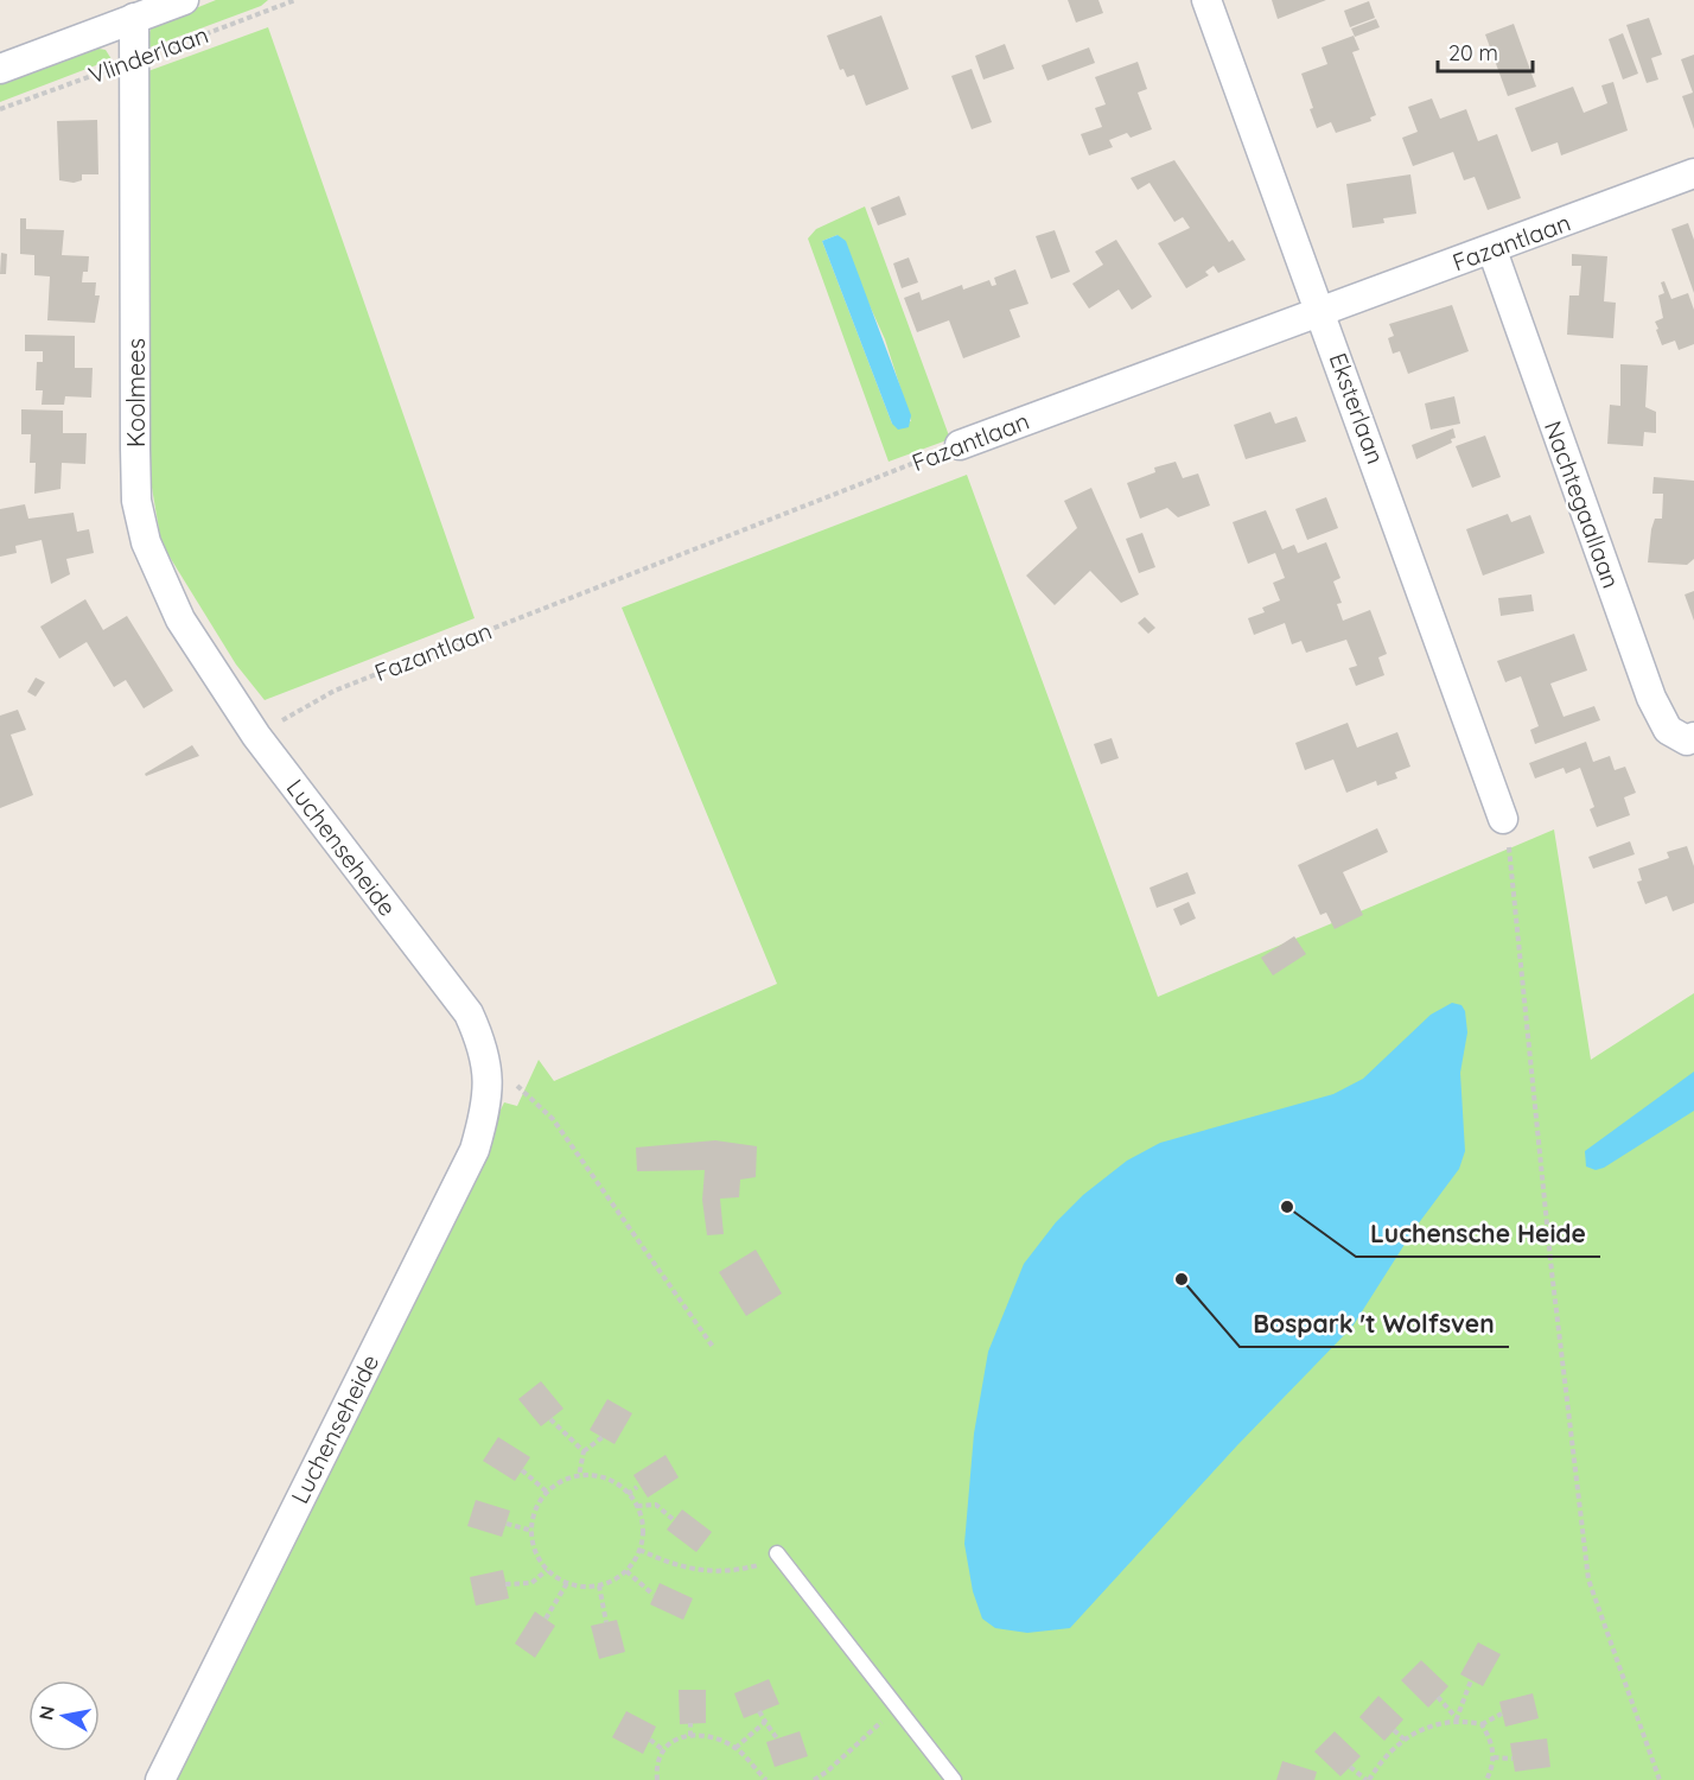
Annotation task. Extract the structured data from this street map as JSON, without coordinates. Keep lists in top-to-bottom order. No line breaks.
{"streets":{"street":["Vlinderlaan","Fazantlaan","Koolmees","Eksterlaan","Nachtegaallaan","Luchenseheide"]},"crossings":[["Vlinderlaan","Koolmees"],["Fazantlaan","Koolmees"],["Fazantlaan","Eksterlaan"],["Fazantlaan","Nachtegaallaan"],["Fazantlaan","Luchenseheide"],["Koolmees","Luchenseheide"]],"places":["Luchensche Heide","Bospark 't Wolfsven"],"scale_bar":"20 m","north":"left"}
